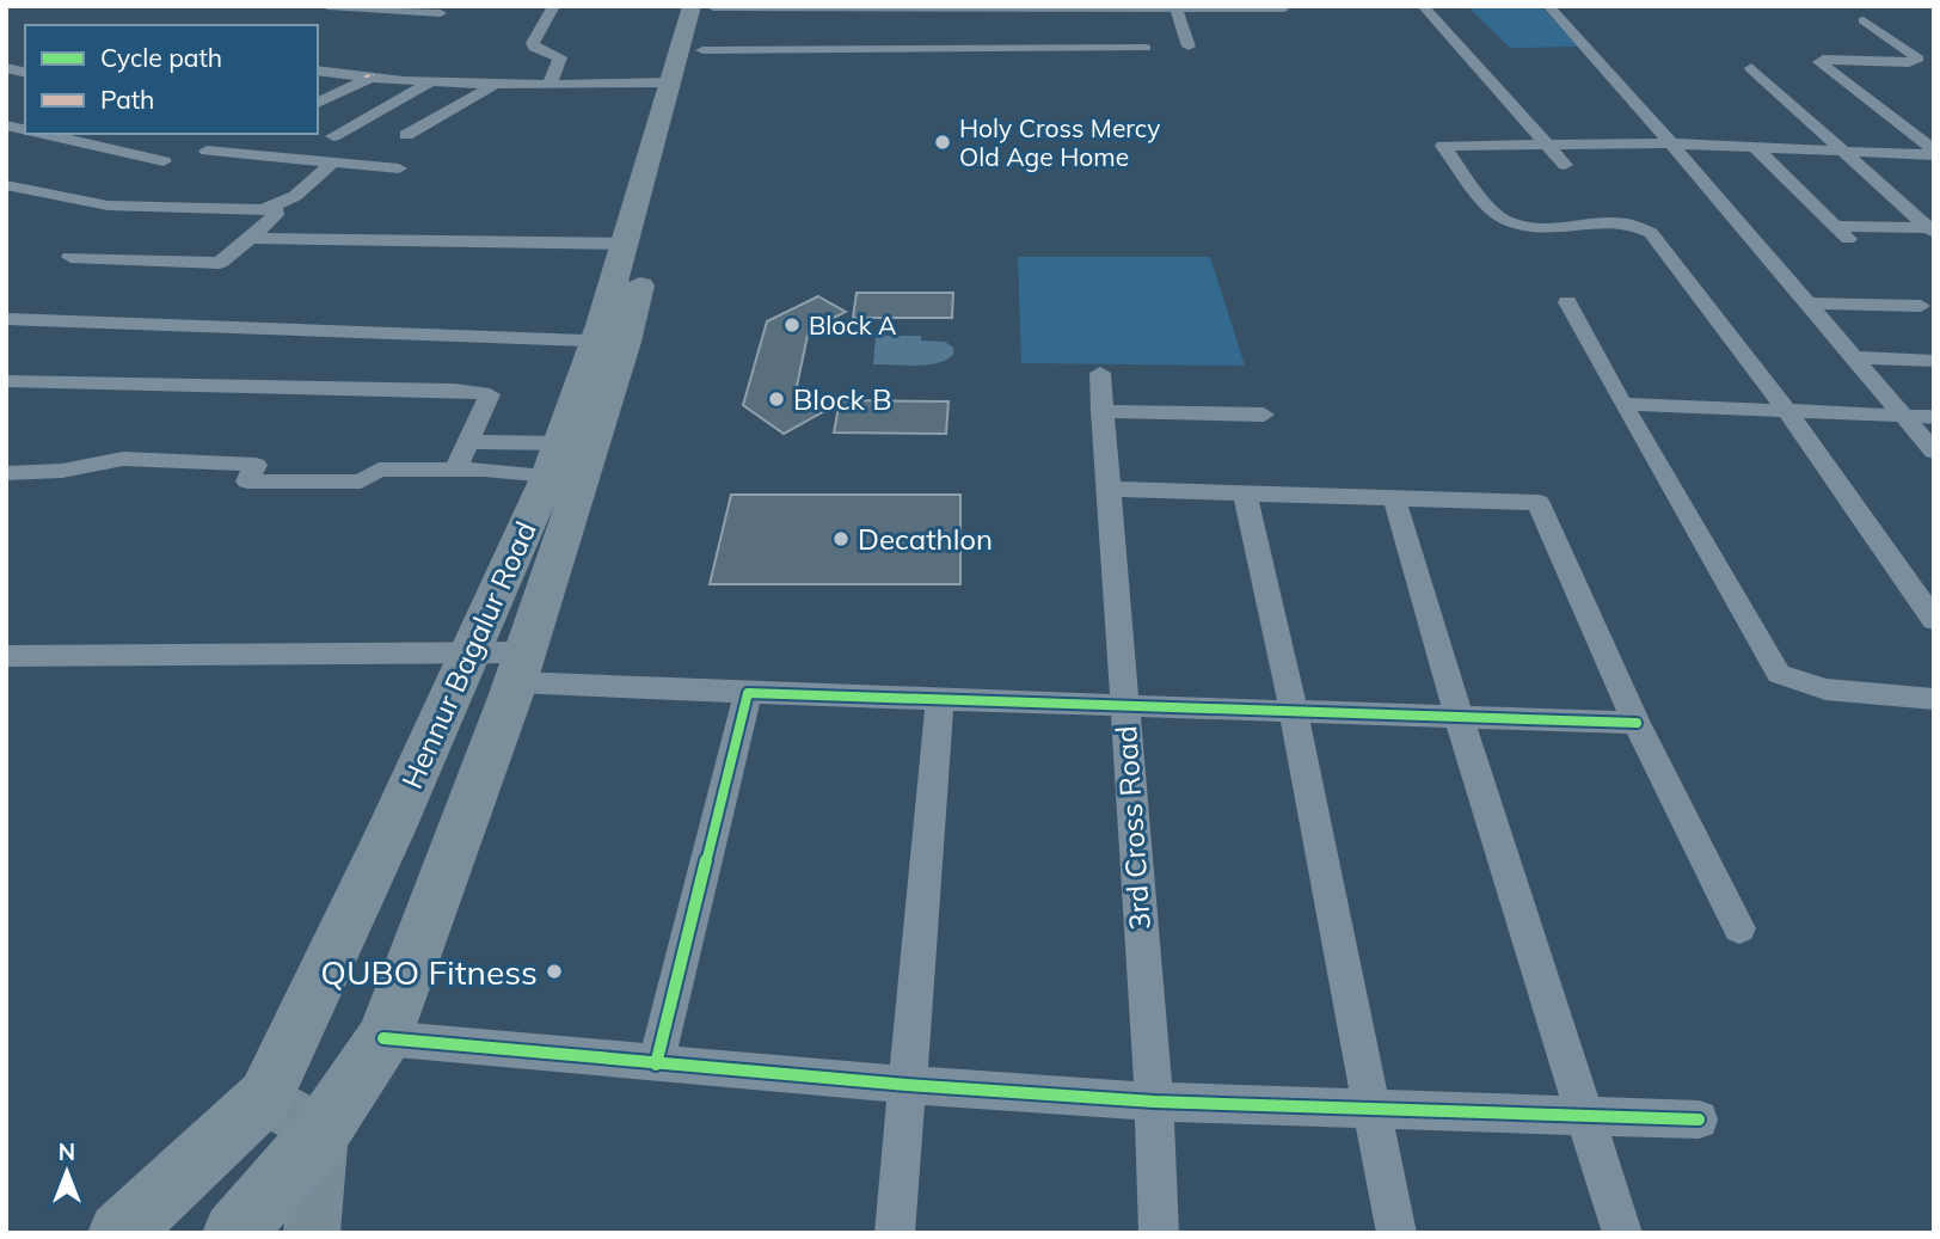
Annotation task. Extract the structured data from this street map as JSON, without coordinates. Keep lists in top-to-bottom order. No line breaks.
{"streets":{"main road":["Hennur Bagalur Road"],"street":["3rd Cross Road"]},"places":["Holy Cross Mercy Old Age Home","Block A","Block B","Decathlon","QUBO Fitness"],"legend":["Cycle path","Path"],"north":"top"}
